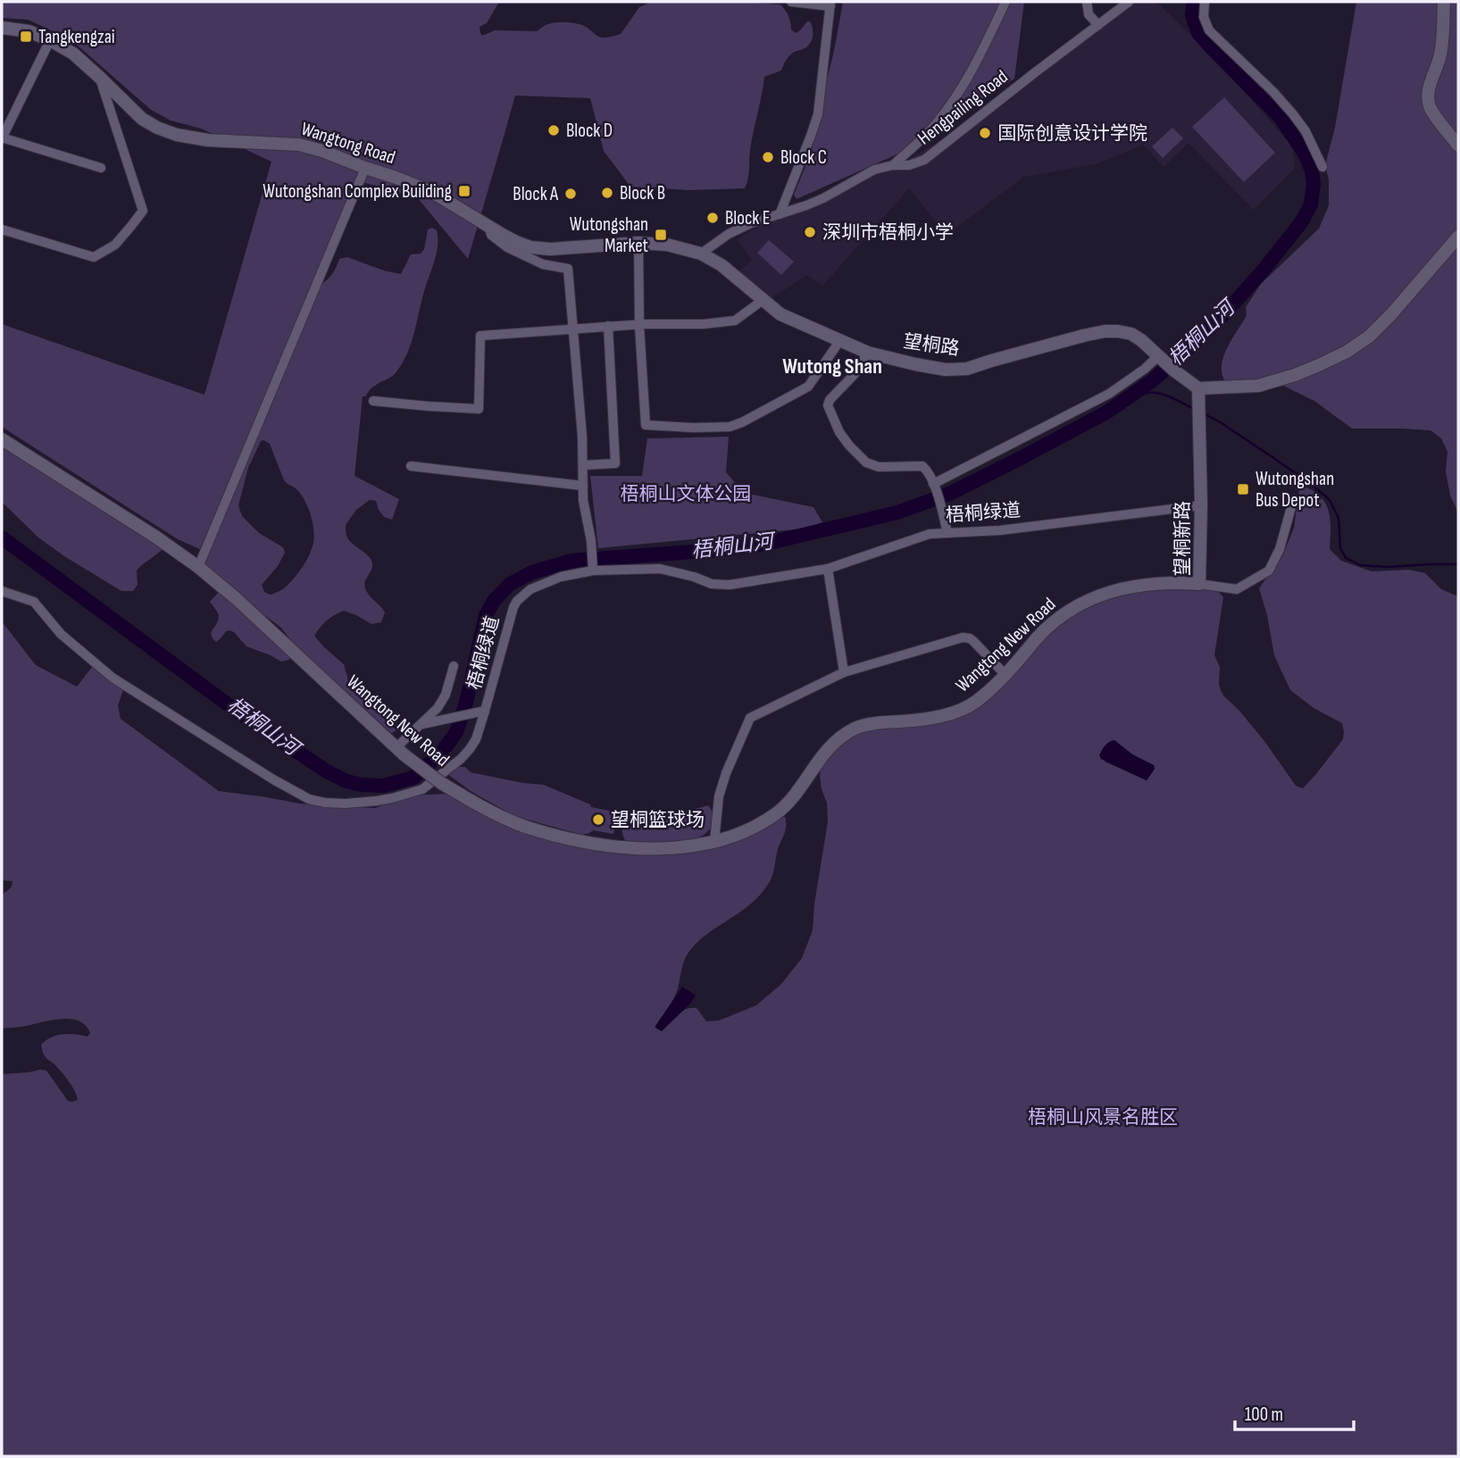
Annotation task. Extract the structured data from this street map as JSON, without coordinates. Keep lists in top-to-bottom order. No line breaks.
{"streets":{"street":["Hengpailing Road","Wangtong Road","望桐路","梧桐绿道","望桐新路","Wangtong New Road"]},"crossings":[["Hengpailing Road","Wangtong Road"],["Hengpailing Road","望桐路"],["Wangtong Road","望桐路"],["望桐路","望桐新路"],["梧桐绿道","望桐新路"],["望桐新路","Wangtong New Road"]],"districts":["Wutong Shan"],"water":["梧桐山河"],"parks":["梧桐山文体公园","梧桐山风景名胜区"],"places":{"transit":["Tangkengzai","Wutongshan Complex Building","Wutongshan Market","Wutongshan Bus Depot"],"other":["Block D","国际创意设计学院","Block C","Block B","Block A","Block E","深圳市梧桐小学","望桐篮球场"]},"scale_bar":"100 m"}
